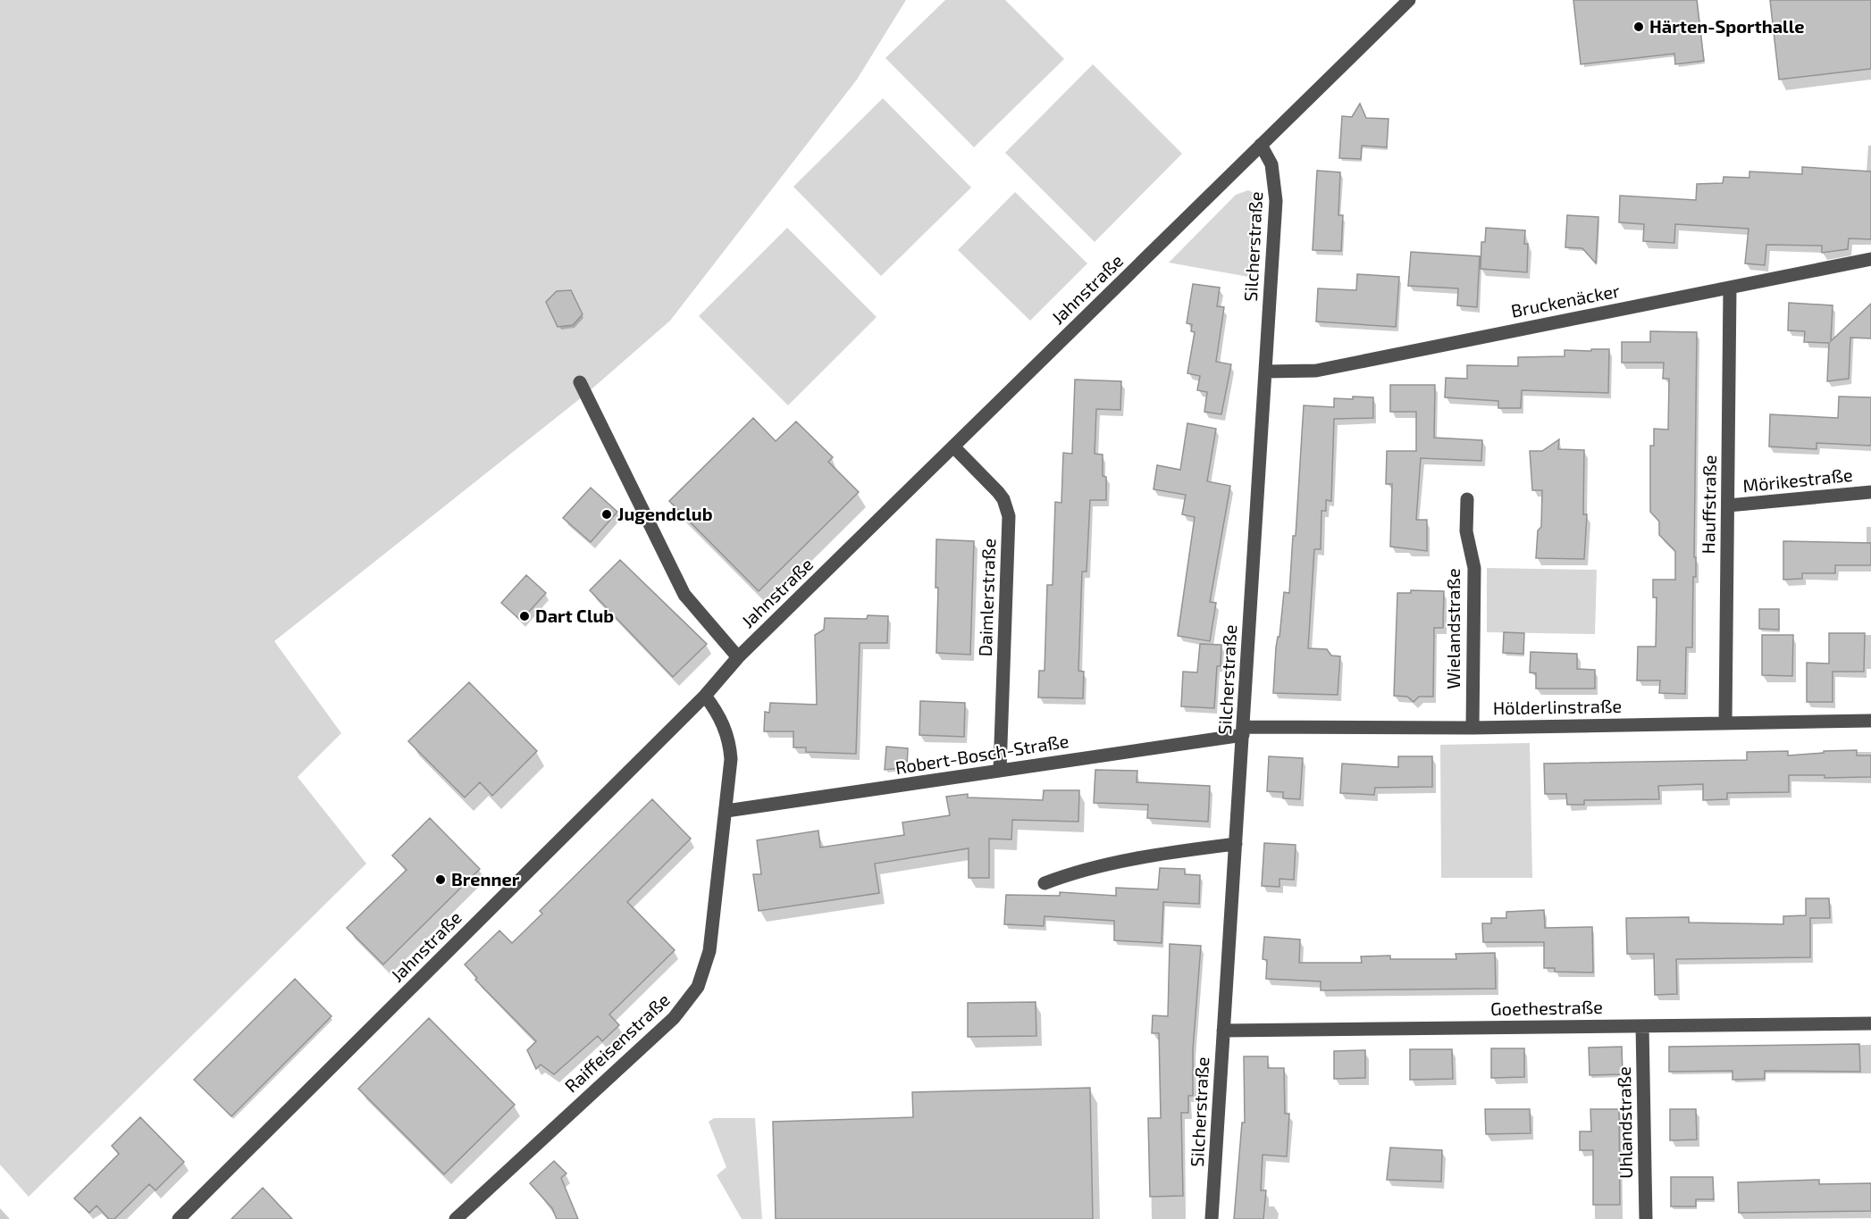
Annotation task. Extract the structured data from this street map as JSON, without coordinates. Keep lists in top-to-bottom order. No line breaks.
{"streets":{"street":["Silcherstraße","Jahnstraße","Bruckenäcker","Mörikestraße","Hauffstraße","Daimlerstraße","Wielandstraße","Hölderlinstraße","Robert-Bosch-Straße","Goethestraße","Raiffeisenstraße","Uhlandstraße"]},"crossings":[["Silcherstraße","Jahnstraße"],["Silcherstraße","Bruckenäcker"],["Silcherstraße","Hölderlinstraße"],["Silcherstraße","Robert-Bosch-Straße"],["Silcherstraße","Goethestraße"],["Jahnstraße","Daimlerstraße"],["Jahnstraße","Raiffeisenstraße"],["Bruckenäcker","Hauffstraße"],["Mörikestraße","Hauffstraße"],["Hauffstraße","Hölderlinstraße"],["Daimlerstraße","Robert-Bosch-Straße"],["Wielandstraße","Hölderlinstraße"],["Hölderlinstraße","Robert-Bosch-Straße"],["Robert-Bosch-Straße","Raiffeisenstraße"],["Goethestraße","Uhlandstraße"]],"places":["Härten-Sporthalle","Jugendclub","Dart Club","Brenner"]}
